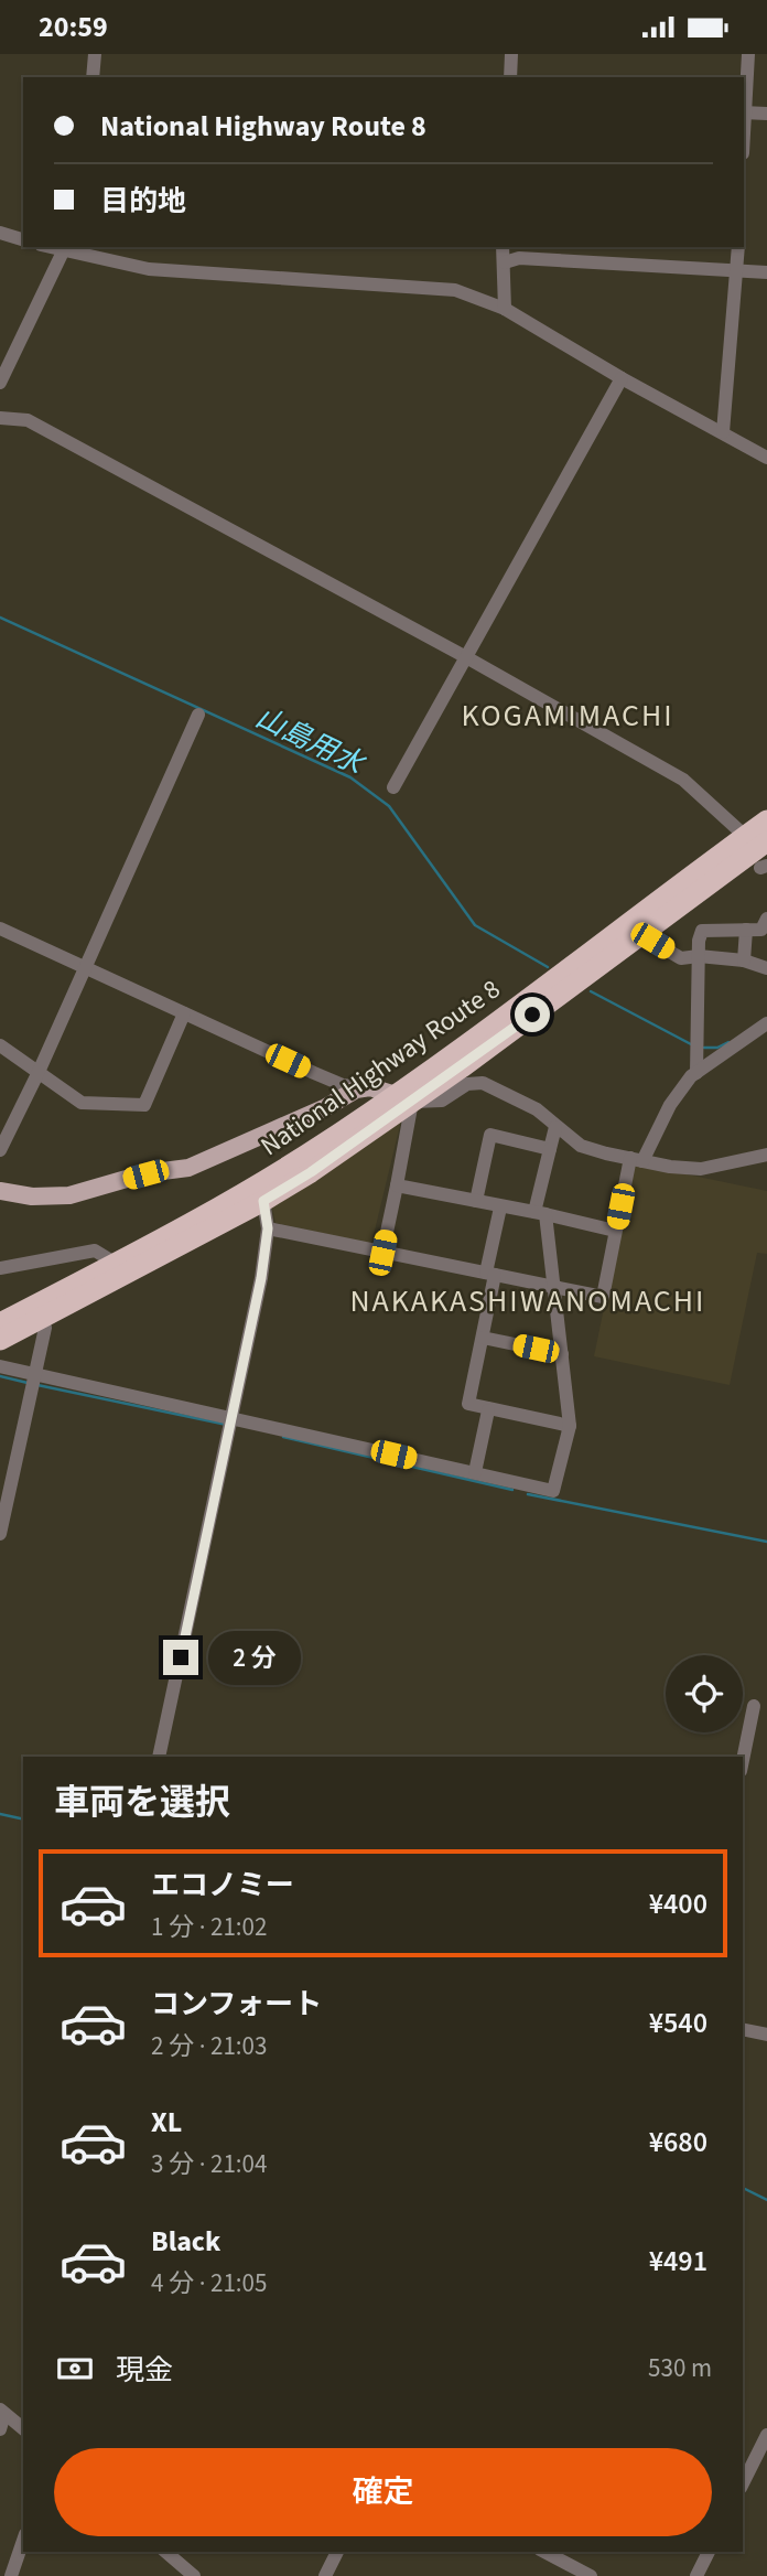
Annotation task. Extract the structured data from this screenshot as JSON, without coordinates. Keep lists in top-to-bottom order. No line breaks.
{"streets":{"highway":["National Highway Route 8"]},"districts":["KOGAMIMACHI","NAKAKASHIWANOMACHI"],"water":["山島用水"],"page":{"status":"20:59","banner":["National Highway Route 8","目的地"],"bubble":"2 分","heading":"車両を選択","list":[{"name":"エコノミー","note":"1 分 · 21:02","value":"¥400"},{"name":"コンフォート","note":"2 分 · 21:03","value":"¥540"},{"name":"XL","note":"3 分 · 21:04","value":"¥680"},{"name":"Black","note":"4 分 · 21:05","value":"¥491"}],"pay":["現金","530 m"],"buttons":"確定"}}
